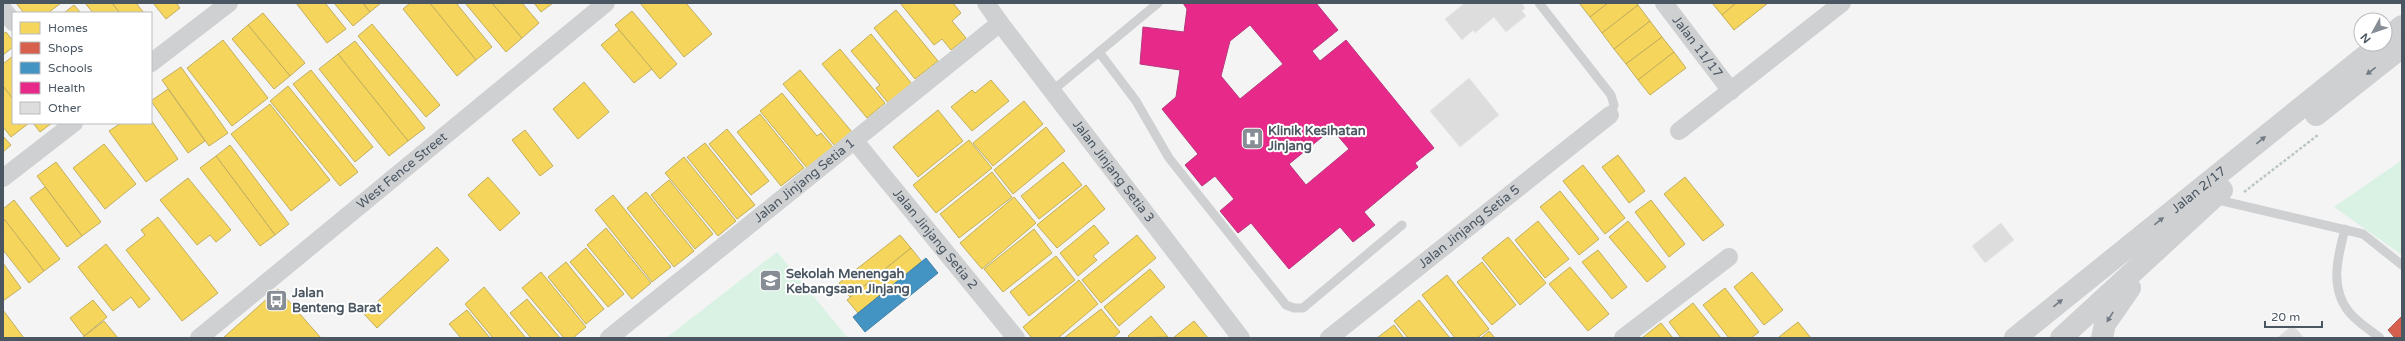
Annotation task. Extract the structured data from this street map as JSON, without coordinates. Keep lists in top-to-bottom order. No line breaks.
{"streets":{"street":["Jalan 11/17","West Fence Street","Jalan Jinjang Setia 3","Jalan Jinjang Setia 1","Jalan 2/17","Jalan Jinjang Setia 5","Jalan Jinjang Setia 2"]},"crossings":[["Jalan Jinjang Setia 3","Jalan Jinjang Setia 1"],["Jalan Jinjang Setia 1","Jalan Jinjang Setia 2"]],"places":{"hospital":["Klinik Kesihatan Jinjang"],"school or university":["Sekolah Menengah Kebangsaan Jinjang"],"bus stop":["Jalan Benteng Barat"]},"legend":["Homes","Shops","Schools","Health","Other"],"scale_bar":"20 m","north":"bottom left"}
